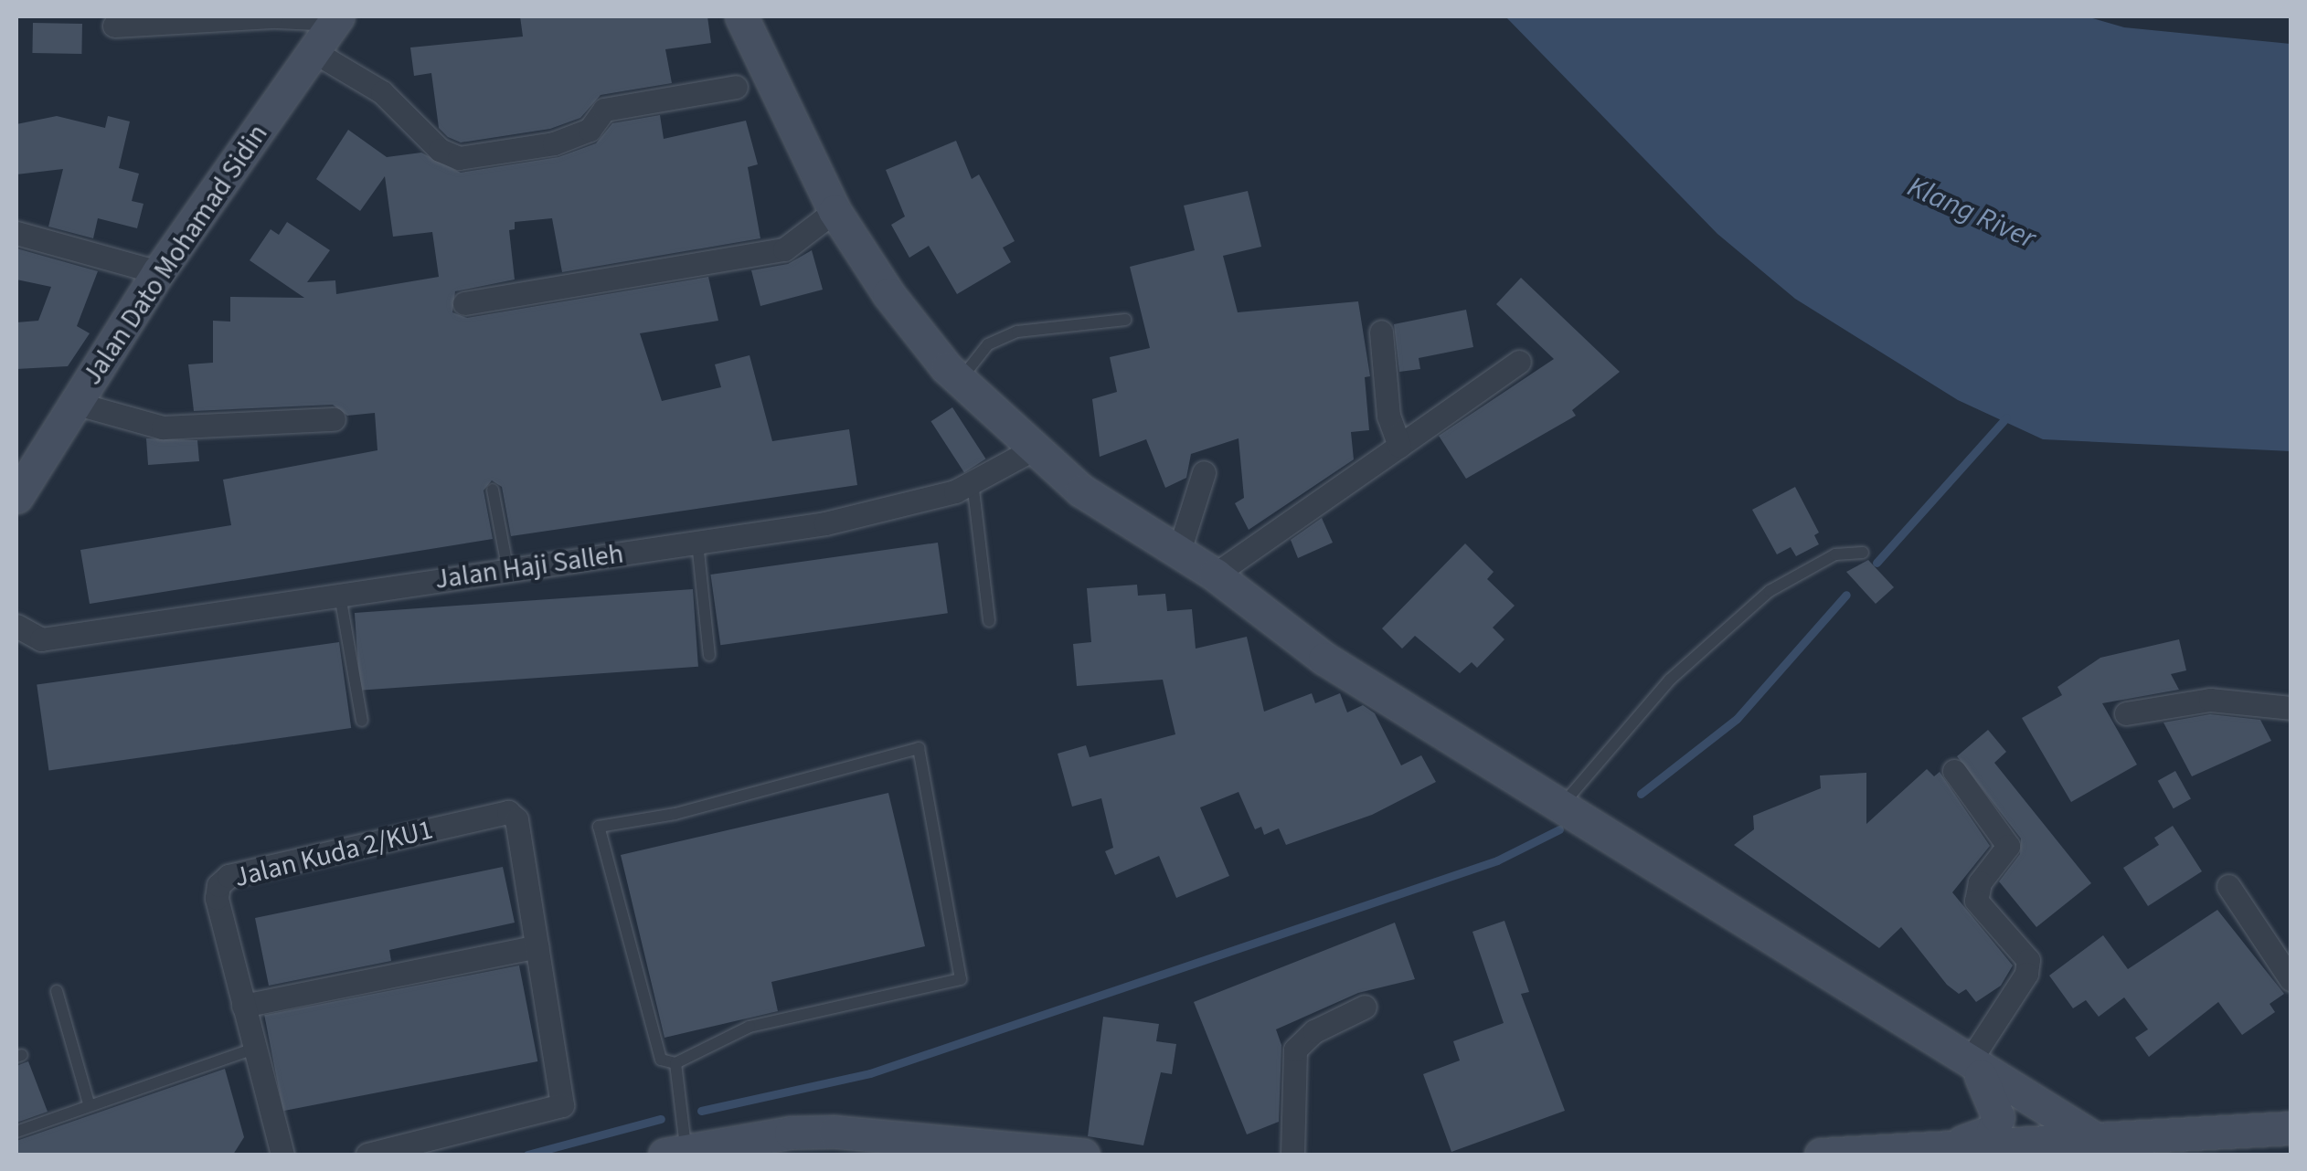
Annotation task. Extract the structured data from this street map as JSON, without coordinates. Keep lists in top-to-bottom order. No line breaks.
{"streets":{"street":["Jalan Dato Mohamad Sidin","Jalan Haji Salleh","Jalan Kuda 2/KU1"]},"water":["Klang River"]}
